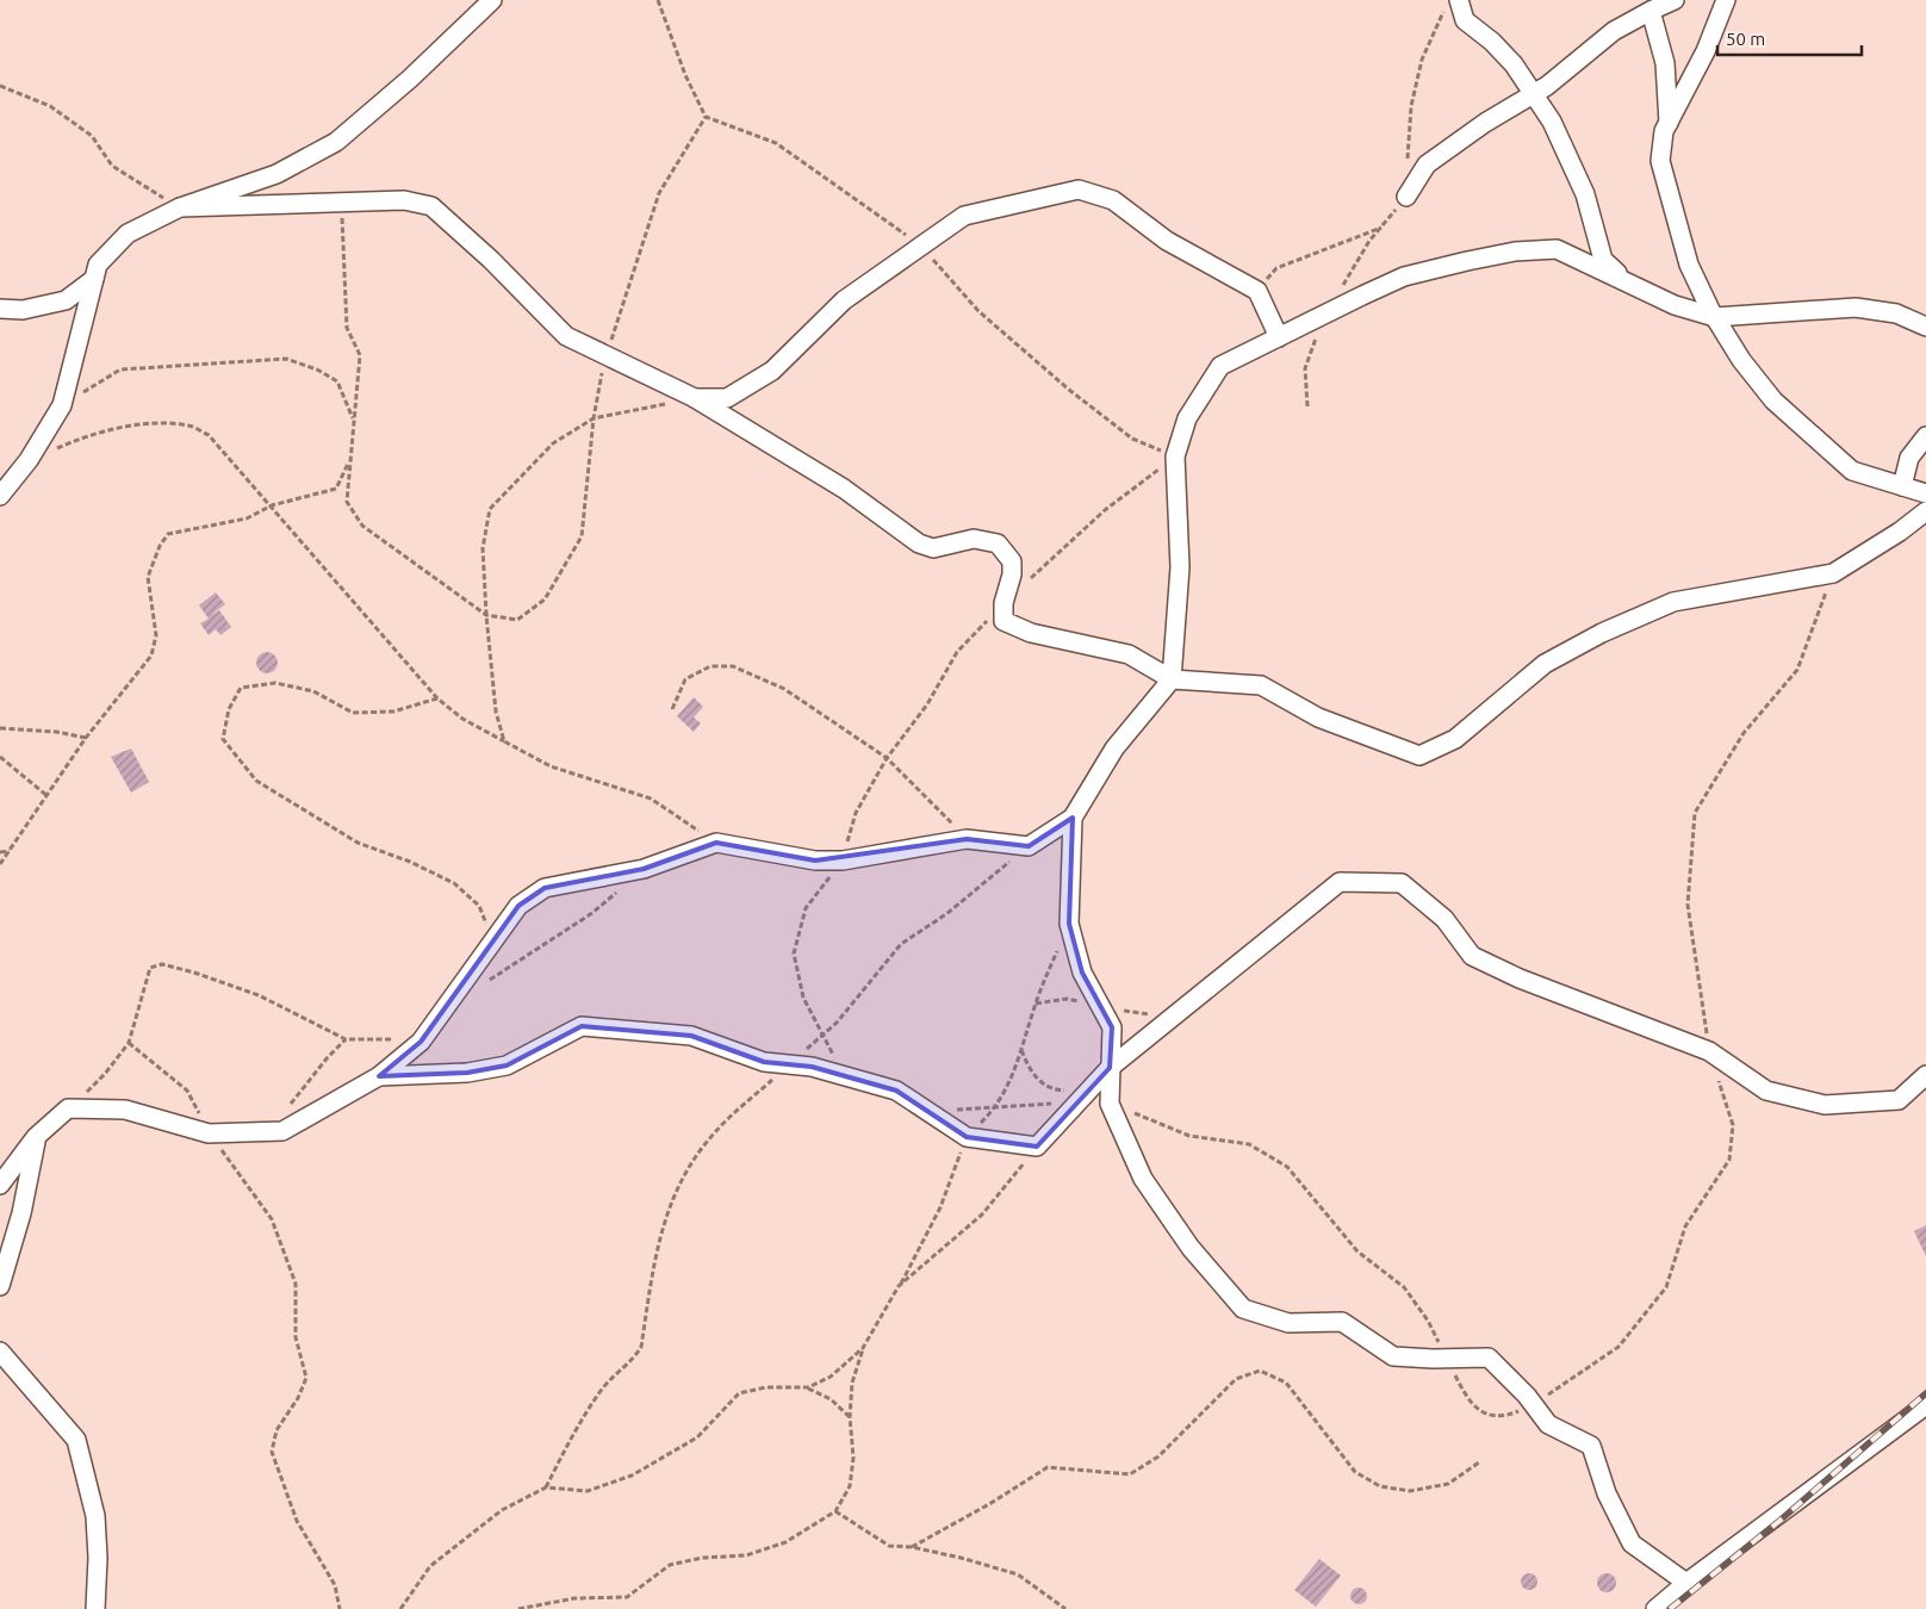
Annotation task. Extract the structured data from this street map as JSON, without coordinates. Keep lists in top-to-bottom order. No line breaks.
{"scale_bar":"50 m"}
